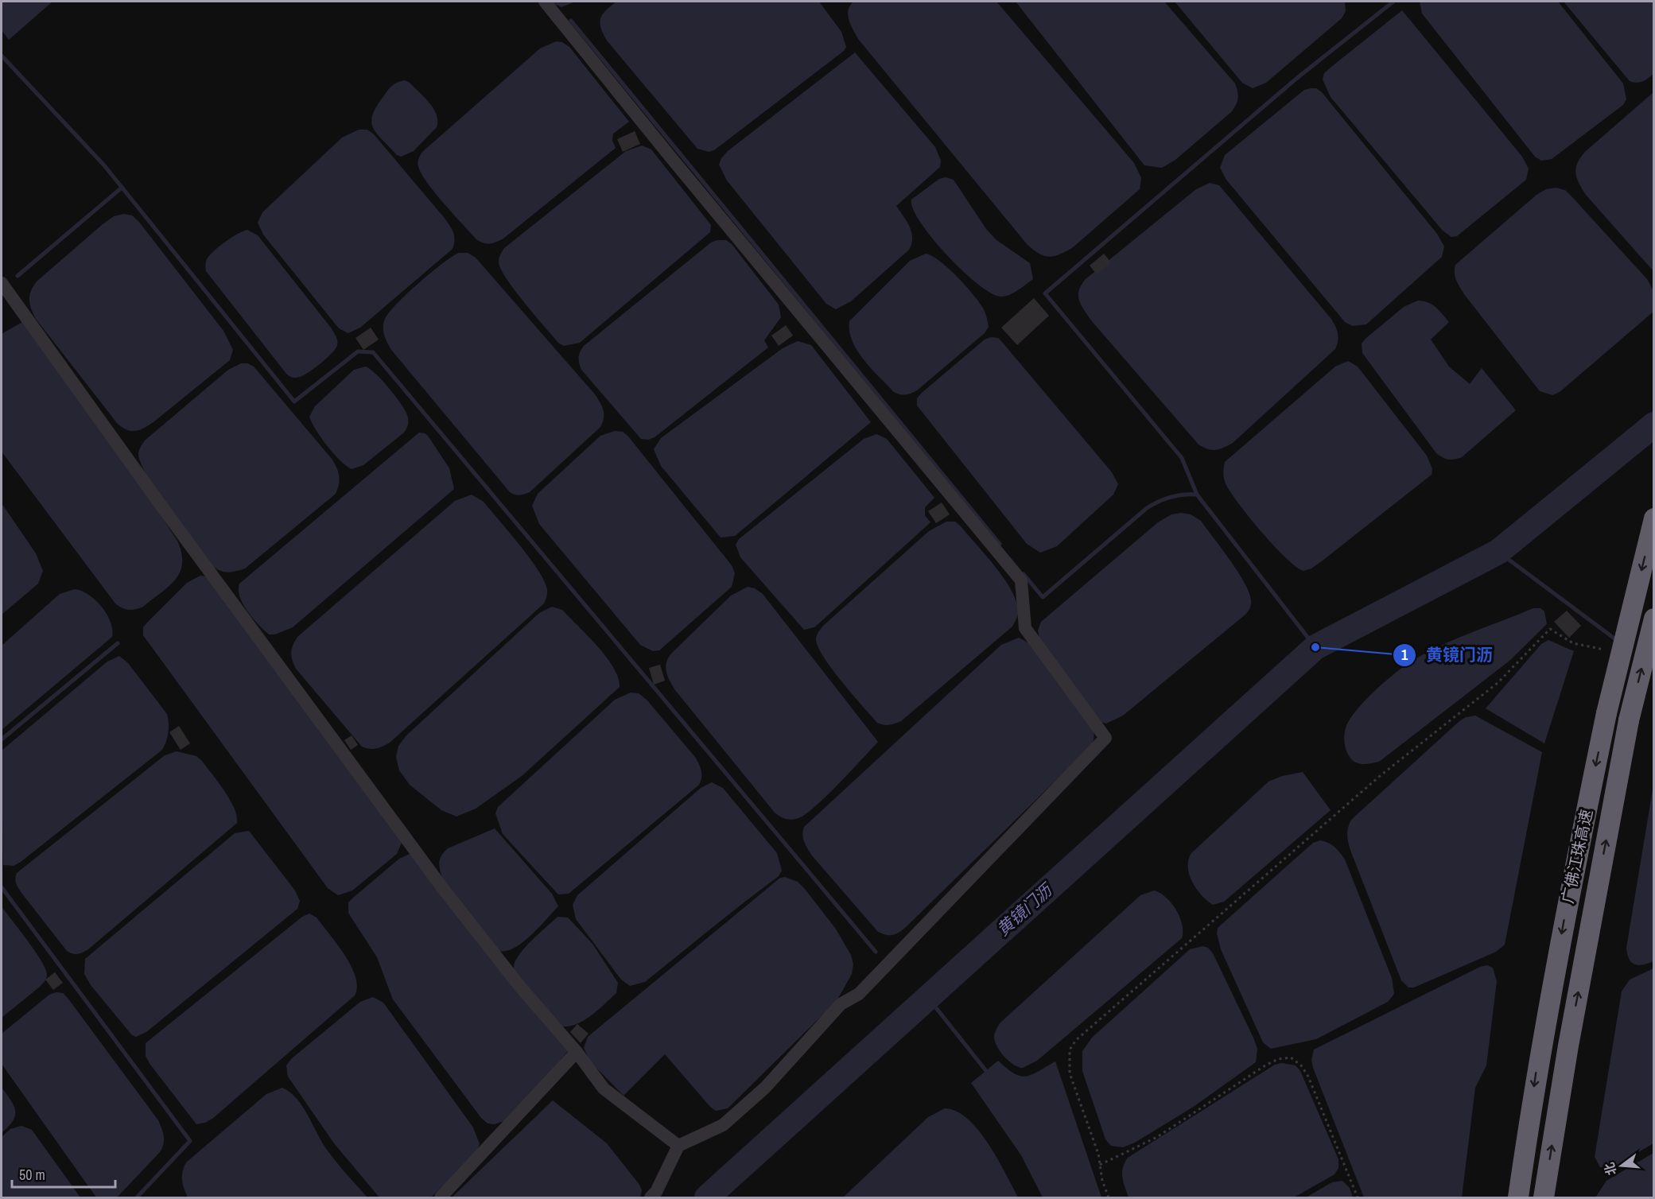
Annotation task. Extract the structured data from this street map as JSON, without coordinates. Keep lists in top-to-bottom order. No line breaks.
{"streets":{"highway":["广佛江珠高速"]},"water":["黄镜门沥"],"places":["黄镜门沥"],"scale_bar":"50 m","north":"left"}
